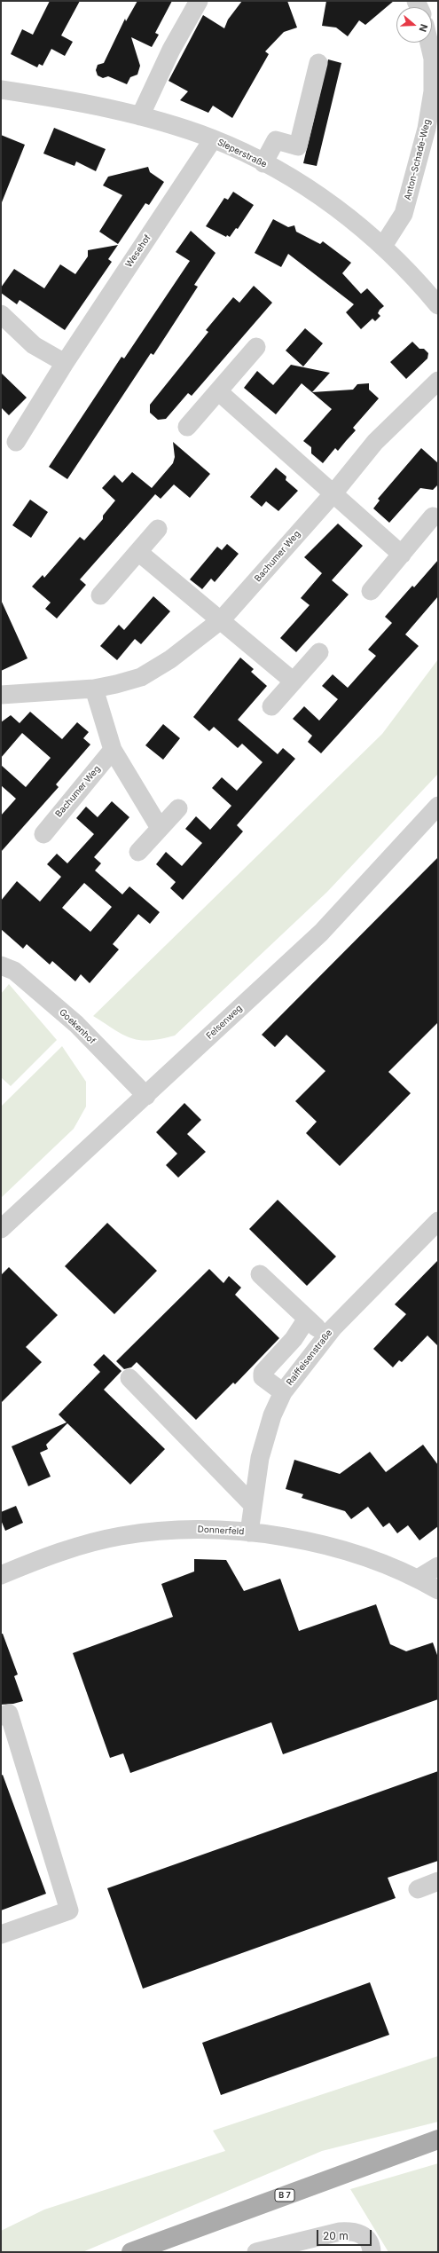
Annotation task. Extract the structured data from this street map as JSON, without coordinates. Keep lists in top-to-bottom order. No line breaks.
{"streets":{"main road":["B 7"],"street":["Sleperstraße","Anton-Schade-Weg","Wesehof","Bachumer Weg","Felsenweg","Goekenhof","Raiffeisenstraße","Donnerfeld"]},"crossings":[["Sleperstraße","Anton-Schade-Weg"],["Sleperstraße","Wesehof"],["Felsenweg","Goekenhof"],["Raiffeisenstraße","Donnerfeld"]],"scale_bar":"20 m","north":"right"}
